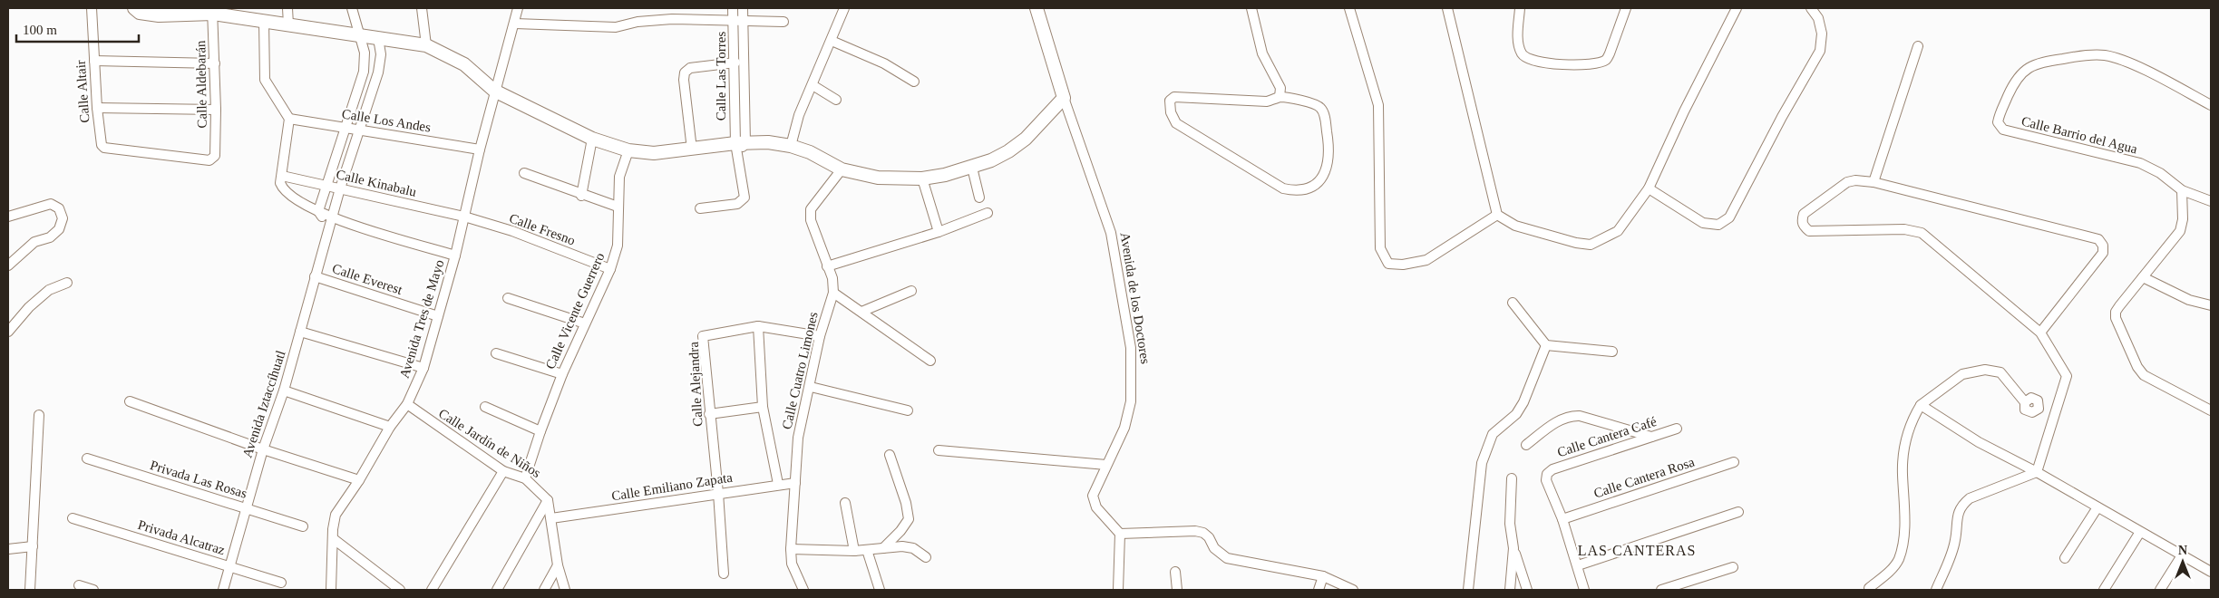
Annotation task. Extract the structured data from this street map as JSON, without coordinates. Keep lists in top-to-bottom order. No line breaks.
{"streets":{"main road":["Avenida de los Doctores"],"street":["Calle Las Torres","Calle Aldebarán","Calle Altair","Calle Los Andes","Calle Barrio del Agua","Calle Kinabalu","Calle Fresno","Calle Everest","Calle Vicente Guerrero","Avenida Tres de Mayo","Calle Cuatro Limones","Calle Alejandra","Avenida Iztaccíhuatl","Calle Cantera Café","Calle Jardín de Niños","Calle Cantera Rosa","Privada Las Rosas","Calle Emiliano Zapata","Privada Alcatraz"]},"crossings":[["Calle Aldebarán","Calle Altair"],["Calle Los Andes","Avenida Tres de Mayo"],["Calle Los Andes","Avenida Iztaccíhuatl"],["Calle Kinabalu","Calle Fresno"],["Calle Kinabalu","Avenida Tres de Mayo"],["Calle Kinabalu","Avenida Iztaccíhuatl"],["Calle Fresno","Calle Vicente Guerrero"],["Calle Fresno","Avenida Tres de Mayo"],["Calle Everest","Avenida Tres de Mayo"],["Calle Everest","Avenida Iztaccíhuatl"],["Calle Vicente Guerrero","Calle Jardín de Niños"],["Avenida Tres de Mayo","Calle Jardín de Niños"],["Calle Cuatro Limones","Calle Alejandra"],["Calle Cuatro Limones","Calle Emiliano Zapata"],["Calle Alejandra","Calle Emiliano Zapata"],["Avenida Iztaccíhuatl","Privada Las Rosas"],["Avenida Iztaccíhuatl","Privada Alcatraz"],["Calle Cantera Café","Calle Cantera Rosa"]],"districts":["LAS CANTERAS"],"scale_bar":"100 m","north":"top"}
